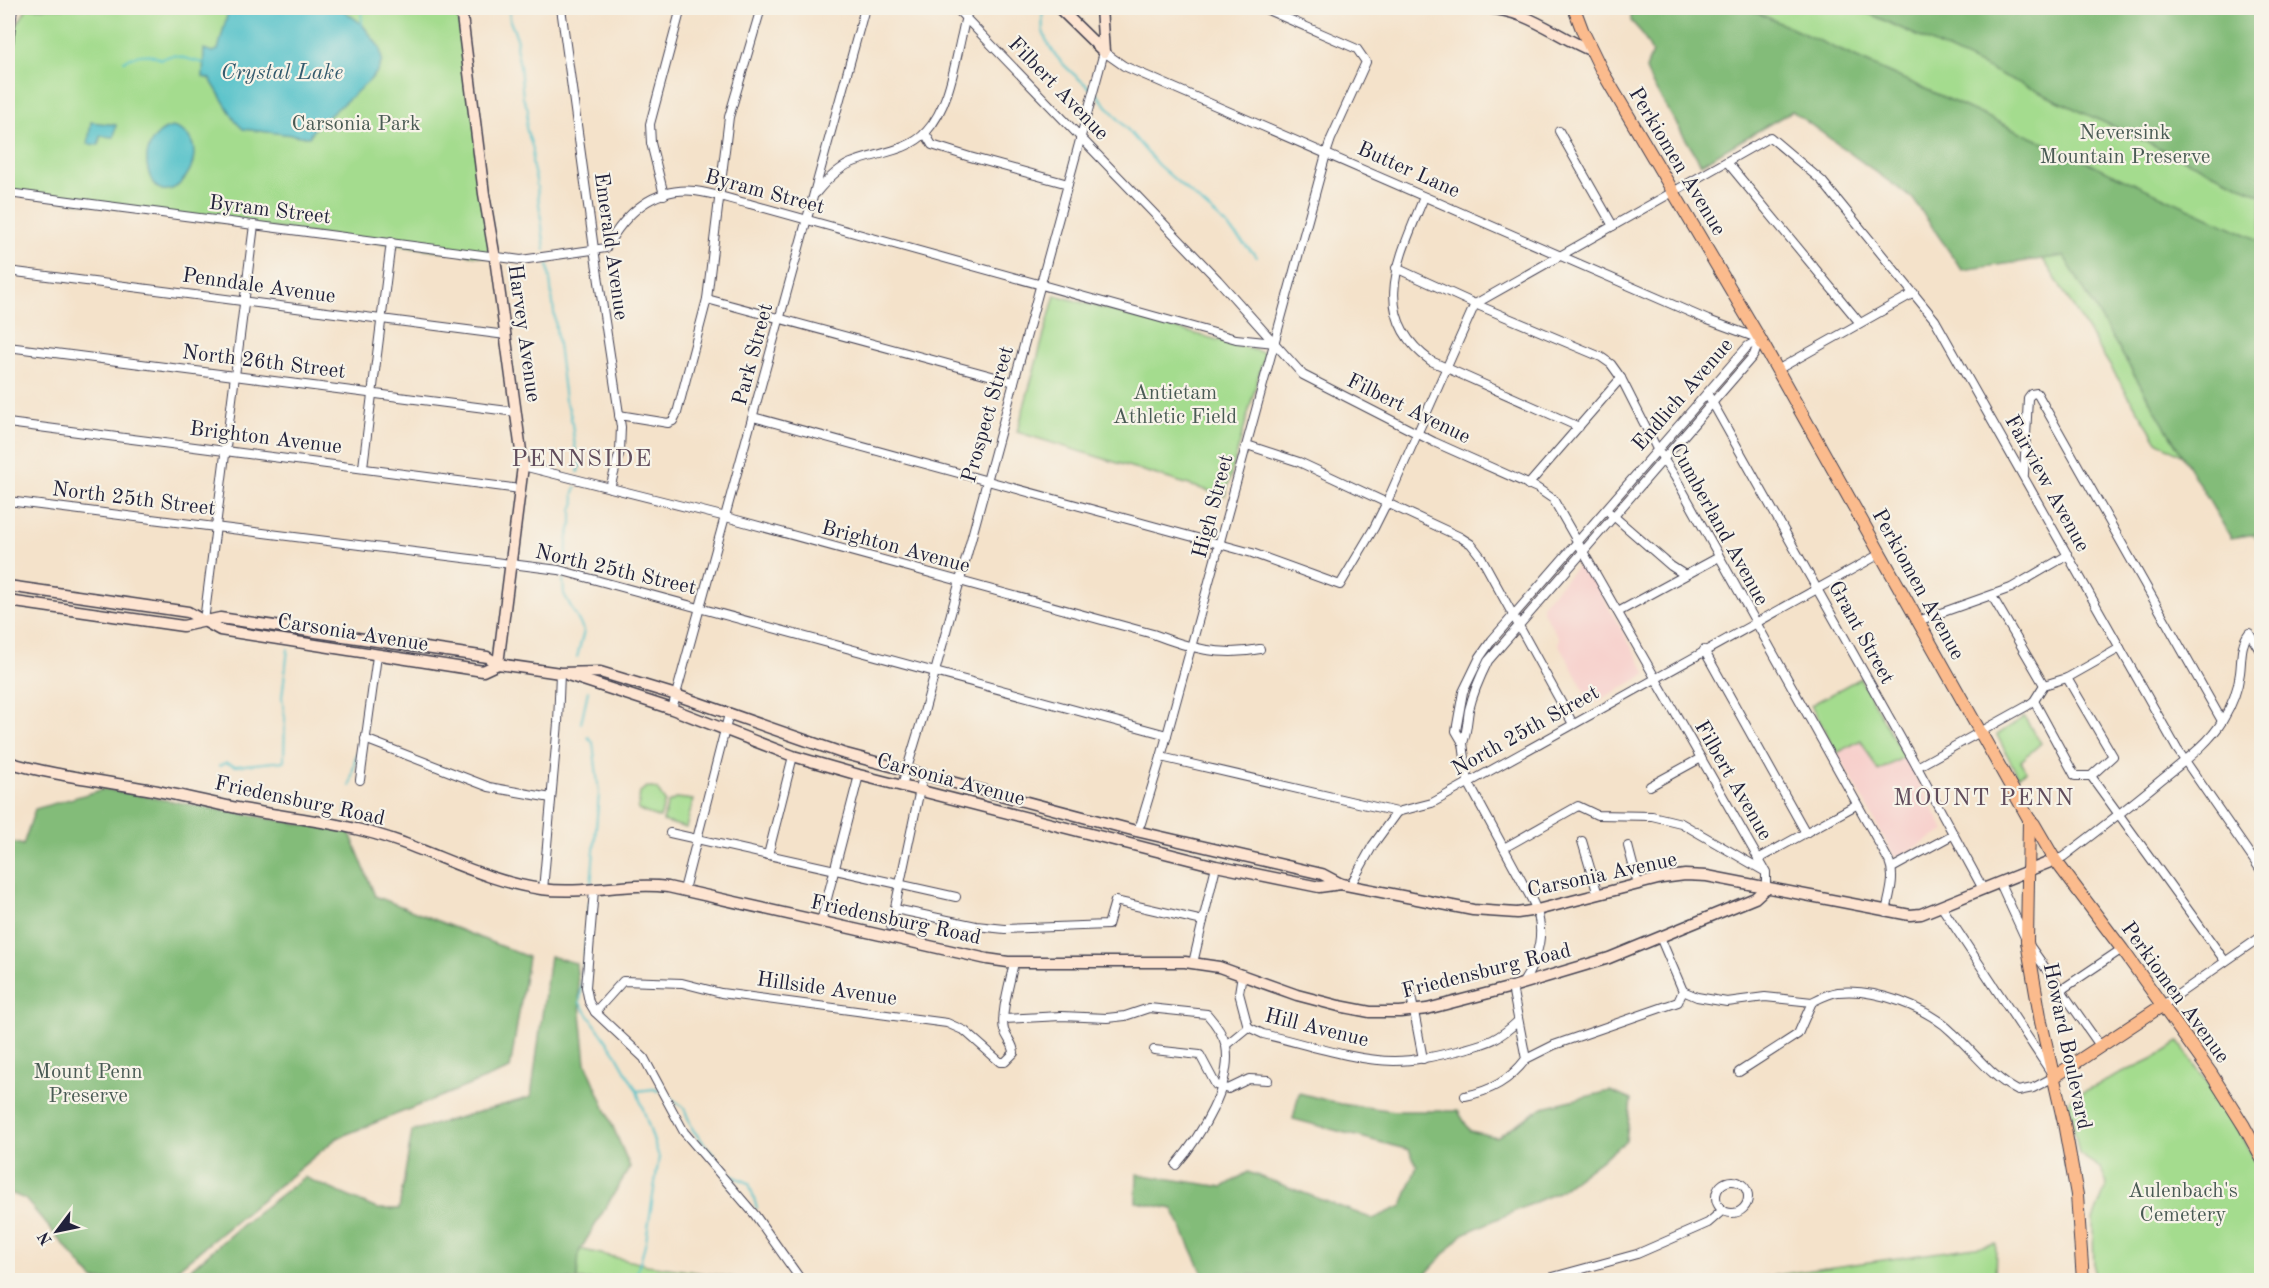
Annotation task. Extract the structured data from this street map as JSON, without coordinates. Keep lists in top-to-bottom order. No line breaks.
{"streets":{"main road":["Perkiomen Avenue","Howard Boulevard"],"street":["Filbert Avenue","Butter Lane","Byram Street","Emerald Avenue","Penndale Avenue","Harvey Avenue","Park Street","North 26th Street","Endlich Avenue","Prospect Street","Brighton Avenue","Fairview Avenue","North 25th Street","High Street","Cumberland Avenue","Carsonia Avenue","Grant Street","Friedensburg Road","Hillside Avenue","Hill Avenue"]},"crossings":[["Filbert Avenue","Byram Street"],["Filbert Avenue","Endlich Avenue"],["Filbert Avenue","Prospect Street"],["Filbert Avenue","North 25th Street"],["Filbert Avenue","High Street"],["Filbert Avenue","Carsonia Avenue"],["Filbert Avenue","Friedensburg Road"],["Perkiomen Avenue","Butter Lane"],["Perkiomen Avenue","Endlich Avenue"],["Perkiomen Avenue","North 25th Street"],["Perkiomen Avenue","Carsonia Avenue"],["Perkiomen Avenue","Howard Boulevard"],["Butter Lane","Endlich Avenue"],["Butter Lane","Prospect Street"],["Butter Lane","High Street"],["Byram Street","Emerald Avenue"],["Byram Street","Harvey Avenue"],["Byram Street","Park Street"],["Byram Street","Prospect Street"],["Byram Street","High Street"],["Emerald Avenue","Brighton Avenue"],["Penndale Avenue","Harvey Avenue"],["Harvey Avenue","North 26th Street"],["Harvey Avenue","Brighton Avenue"],["Harvey Avenue","North 25th Street"],["Harvey Avenue","Carsonia Avenue"],["Park Street","Brighton Avenue"],["Park Street","North 25th Street"],["Park Street","Carsonia Avenue"],["Endlich Avenue","North 25th Street"],["Endlich Avenue","Cumberland Avenue"],["Endlich Avenue","Carsonia Avenue"],["Endlich Avenue","Grant Street"],["Endlich Avenue","Friedensburg Road"],["Prospect Street","Brighton Avenue"],["Prospect Street","North 25th Street"],["Prospect Street","Carsonia Avenue"],["Brighton Avenue","High Street"],["North 25th Street","High Street"],["North 25th Street","Cumberland Avenue"],["North 25th Street","Grant Street"],["High Street","Carsonia Avenue"],["Carsonia Avenue","Grant Street"],["Carsonia Avenue","Friedensburg Road"],["Carsonia Avenue","Howard Boulevard"]],"districts":["PENNSIDE","MOUNT PENN"],"water":["Crystal Lake"],"parks":["Carsonia Park","Neversink Mountain Preserve","Antietam Athletic Field","Mount Penn Preserve","Aulenbach's Cemetery"],"north":"bottom left"}
